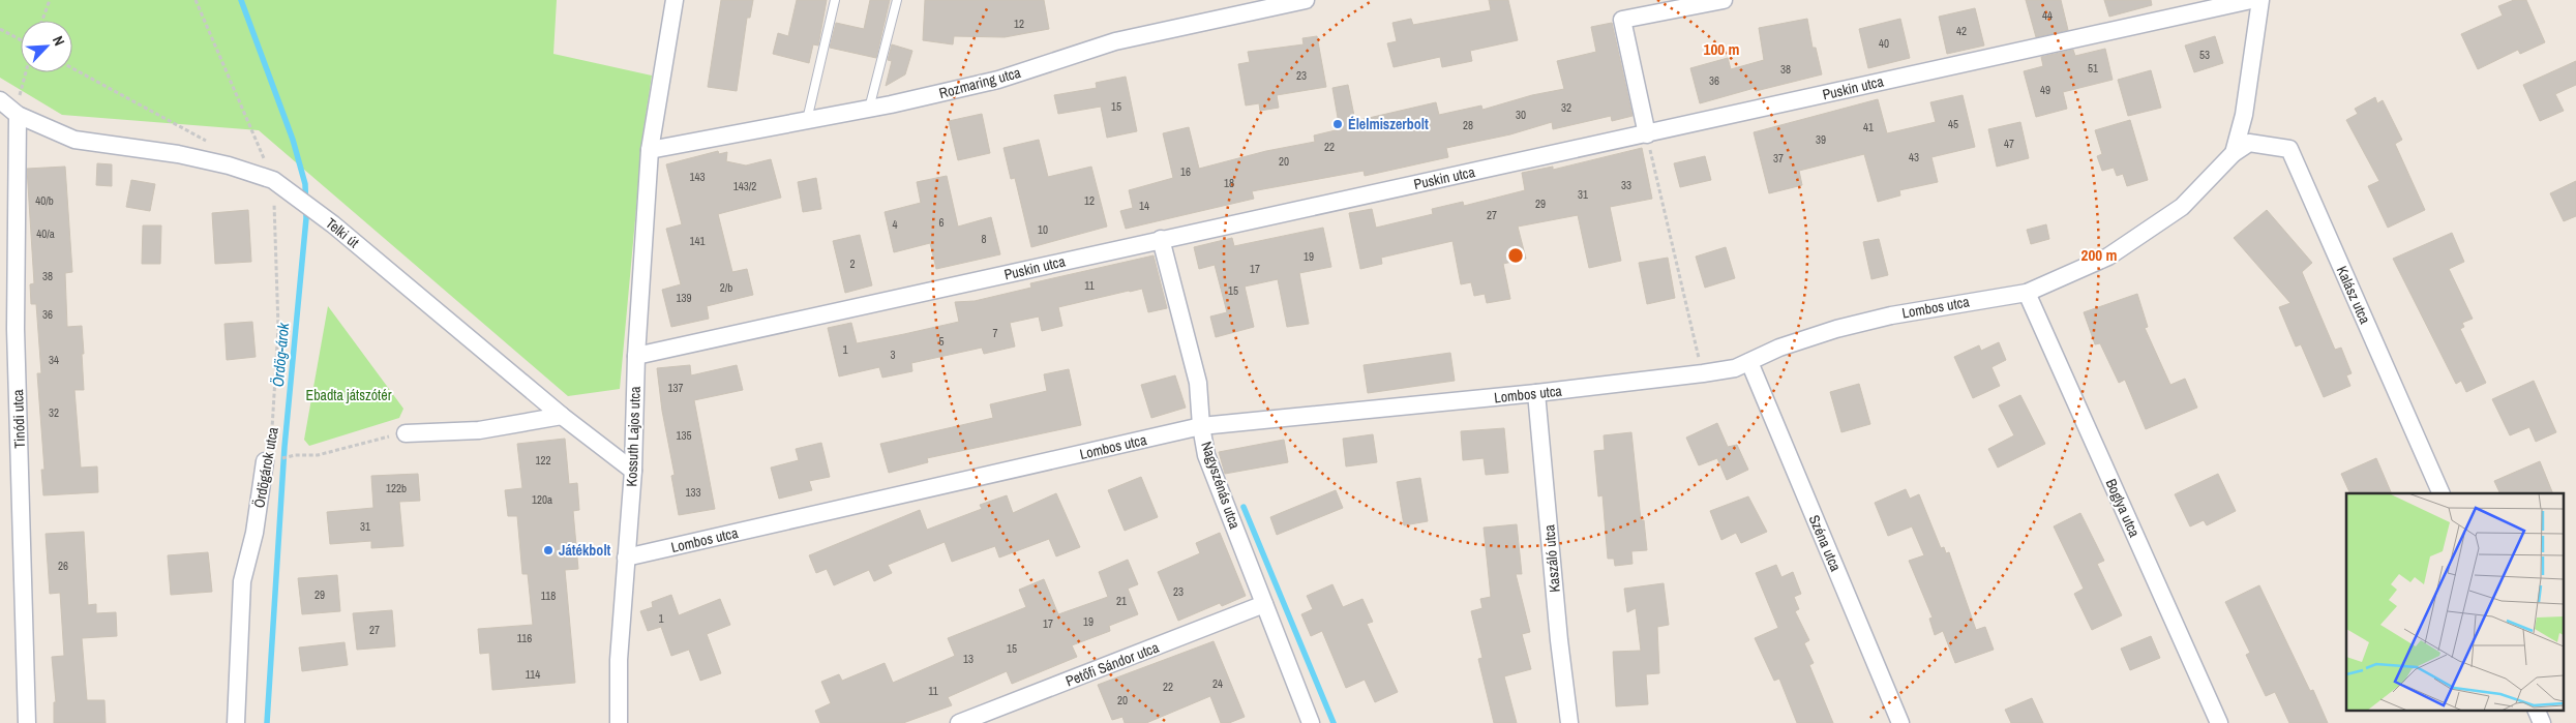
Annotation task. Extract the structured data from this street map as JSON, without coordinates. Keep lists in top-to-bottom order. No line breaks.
{"streets":{"street":["Rozmaring utca","Puskin utca","Telki út","Kalász utca","Lombos utca","Tinódi utca","Kossuth Lajos utca","Ördögárok utca","Nagyszénás utca","Boglya utca","Széna utca","Kaszáló utca","Petőfi Sándor utca"]},"crossings":[["Rozmaring utca","Kossuth Lajos utca"],["Puskin utca","Kossuth Lajos utca"],["Puskin utca","Nagyszénás utca"],["Telki út","Tinódi utca"],["Telki út","Kossuth Lajos utca"],["Telki út","Ördögárok utca"],["Kalász utca","Lombos utca"],["Lombos utca","Kossuth Lajos utca"],["Lombos utca","Nagyszénás utca"],["Lombos utca","Boglya utca"],["Lombos utca","Széna utca"],["Lombos utca","Kaszáló utca"],["Nagyszénás utca","Petőfi Sándor utca"]],"water":["Ördög-árok"],"parks":["Ebadta játszótér"],"places":["Élelmiszerbolt","Játékbolt"],"house_numbers":["44","12","42","40","53","51","38","23","36","49","15","32","30","45","28","41","39","47","22","43","37","20","16","143","18","33","143/2","31","40/b","12","29","14","27","6","4","10","40/a","8","141","19","2","17","38","11","2/b","15","139","36","7","5","1","3","34","137","32","135","122","122b","133","120a","31","26","23","29","118","21","1","19","17","27","116","15","13","114","24","22","11","20"],"north":"top right","rings":["100 m","200 m"]}
